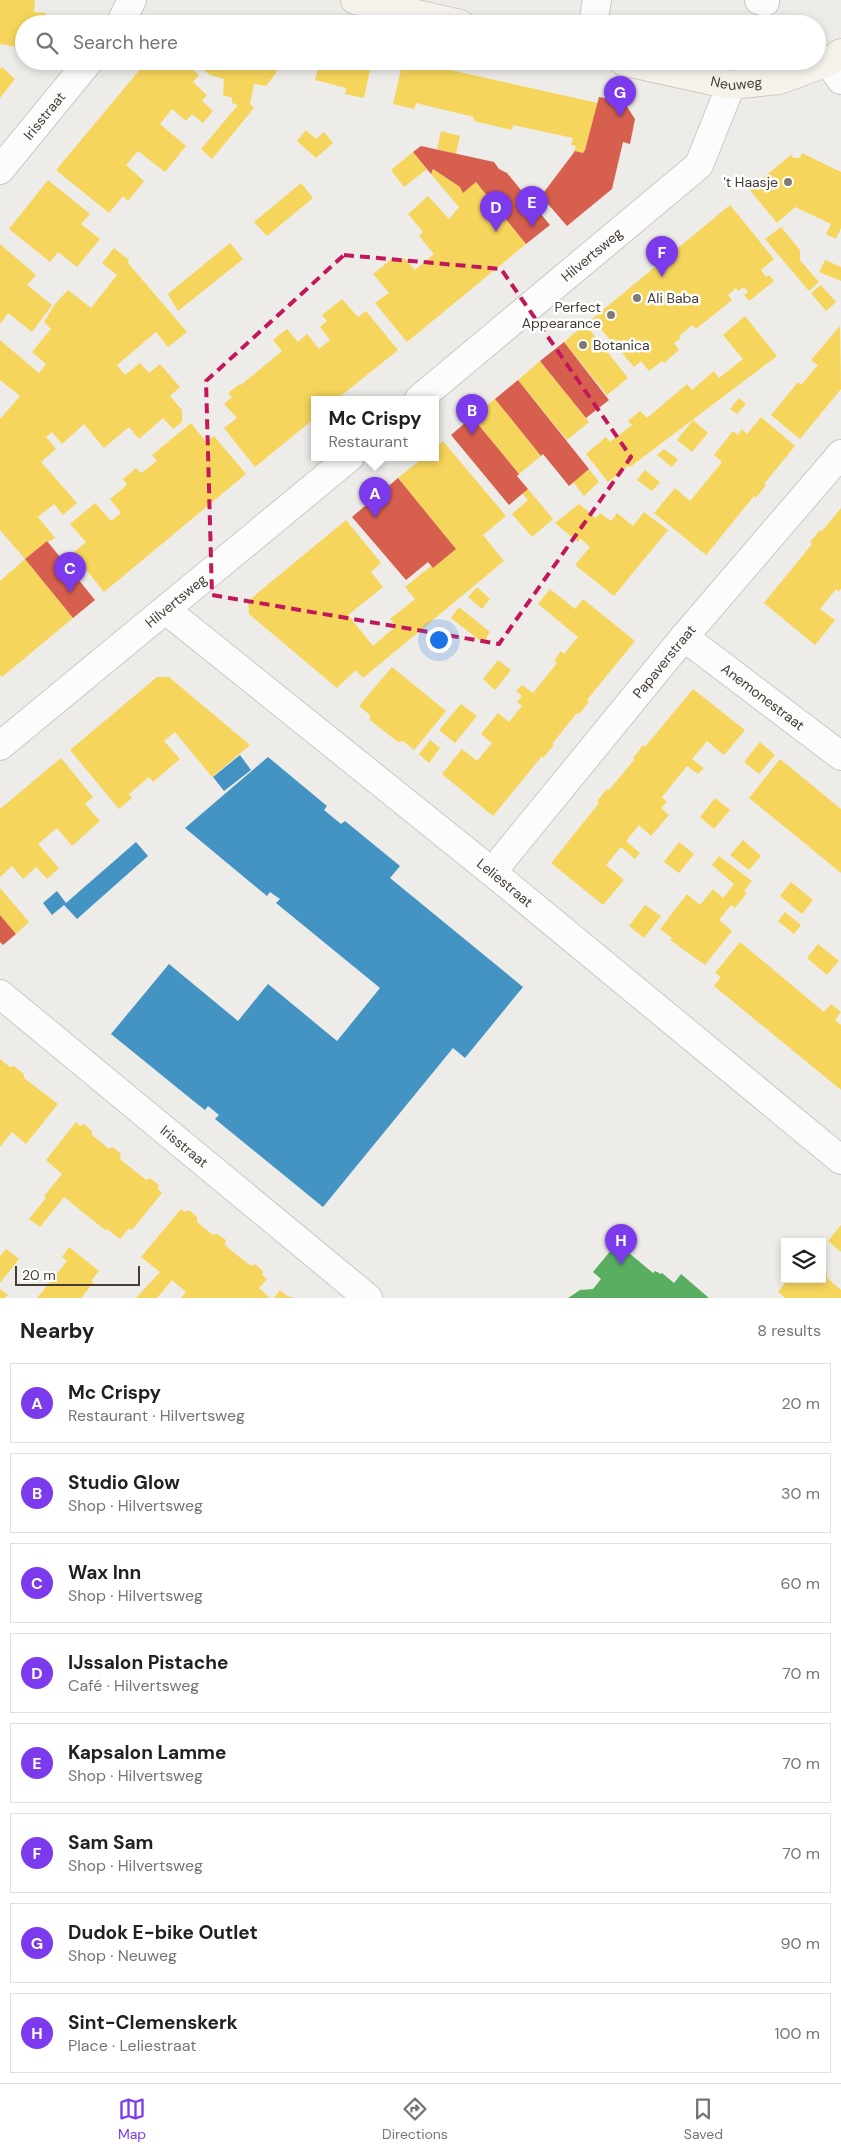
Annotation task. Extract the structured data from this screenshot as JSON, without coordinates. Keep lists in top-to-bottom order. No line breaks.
{"streets":{"street":["Neuweg","Irisstraat","Hilvertsweg","Papaverstraat","Anemonestraat","Leliestraat"]},"crossings":[["Neuweg","Hilvertsweg"],["Hilvertsweg","Leliestraat"],["Papaverstraat","Anemonestraat"],["Papaverstraat","Leliestraat"]],"places":["'t Haasje","Ali Baba","Perfect Appearance","Botanica"],"scale_bar":"20 m","page":{"search":"Search here","pins":["G","E","D","F","B","A","C","H"],"popup":["Mc Crispy","Restaurant"],"scale":"20 m","heading":["Nearby","8 results"],"list":[{"mark":"A","name":"Mc Crispy","note":"Restaurant · Hilvertsweg","value":"20 m"},{"mark":"B","name":"Studio Glow","note":"Shop · Hilvertsweg","value":"30 m"},{"mark":"C","name":"Wax Inn","note":"Shop · Hilvertsweg","value":"60 m"},{"mark":"D","name":"IJssalon Pistache","note":"Café · Hilvertsweg","value":"70 m"},{"mark":"E","name":"Kapsalon Lamme","note":"Shop · Hilvertsweg","value":"70 m"},{"mark":"F","name":"Sam Sam","note":"Shop · Hilvertsweg","value":"70 m"},{"mark":"G","name":"Dudok E-bike Outlet","note":"Shop · Neuweg","value":"90 m"},{"mark":"H","name":"Sint-Clemenskerk","note":"Place · Leliestraat","value":"100 m"}],"nav":["Map","Directions","Saved"]}}
